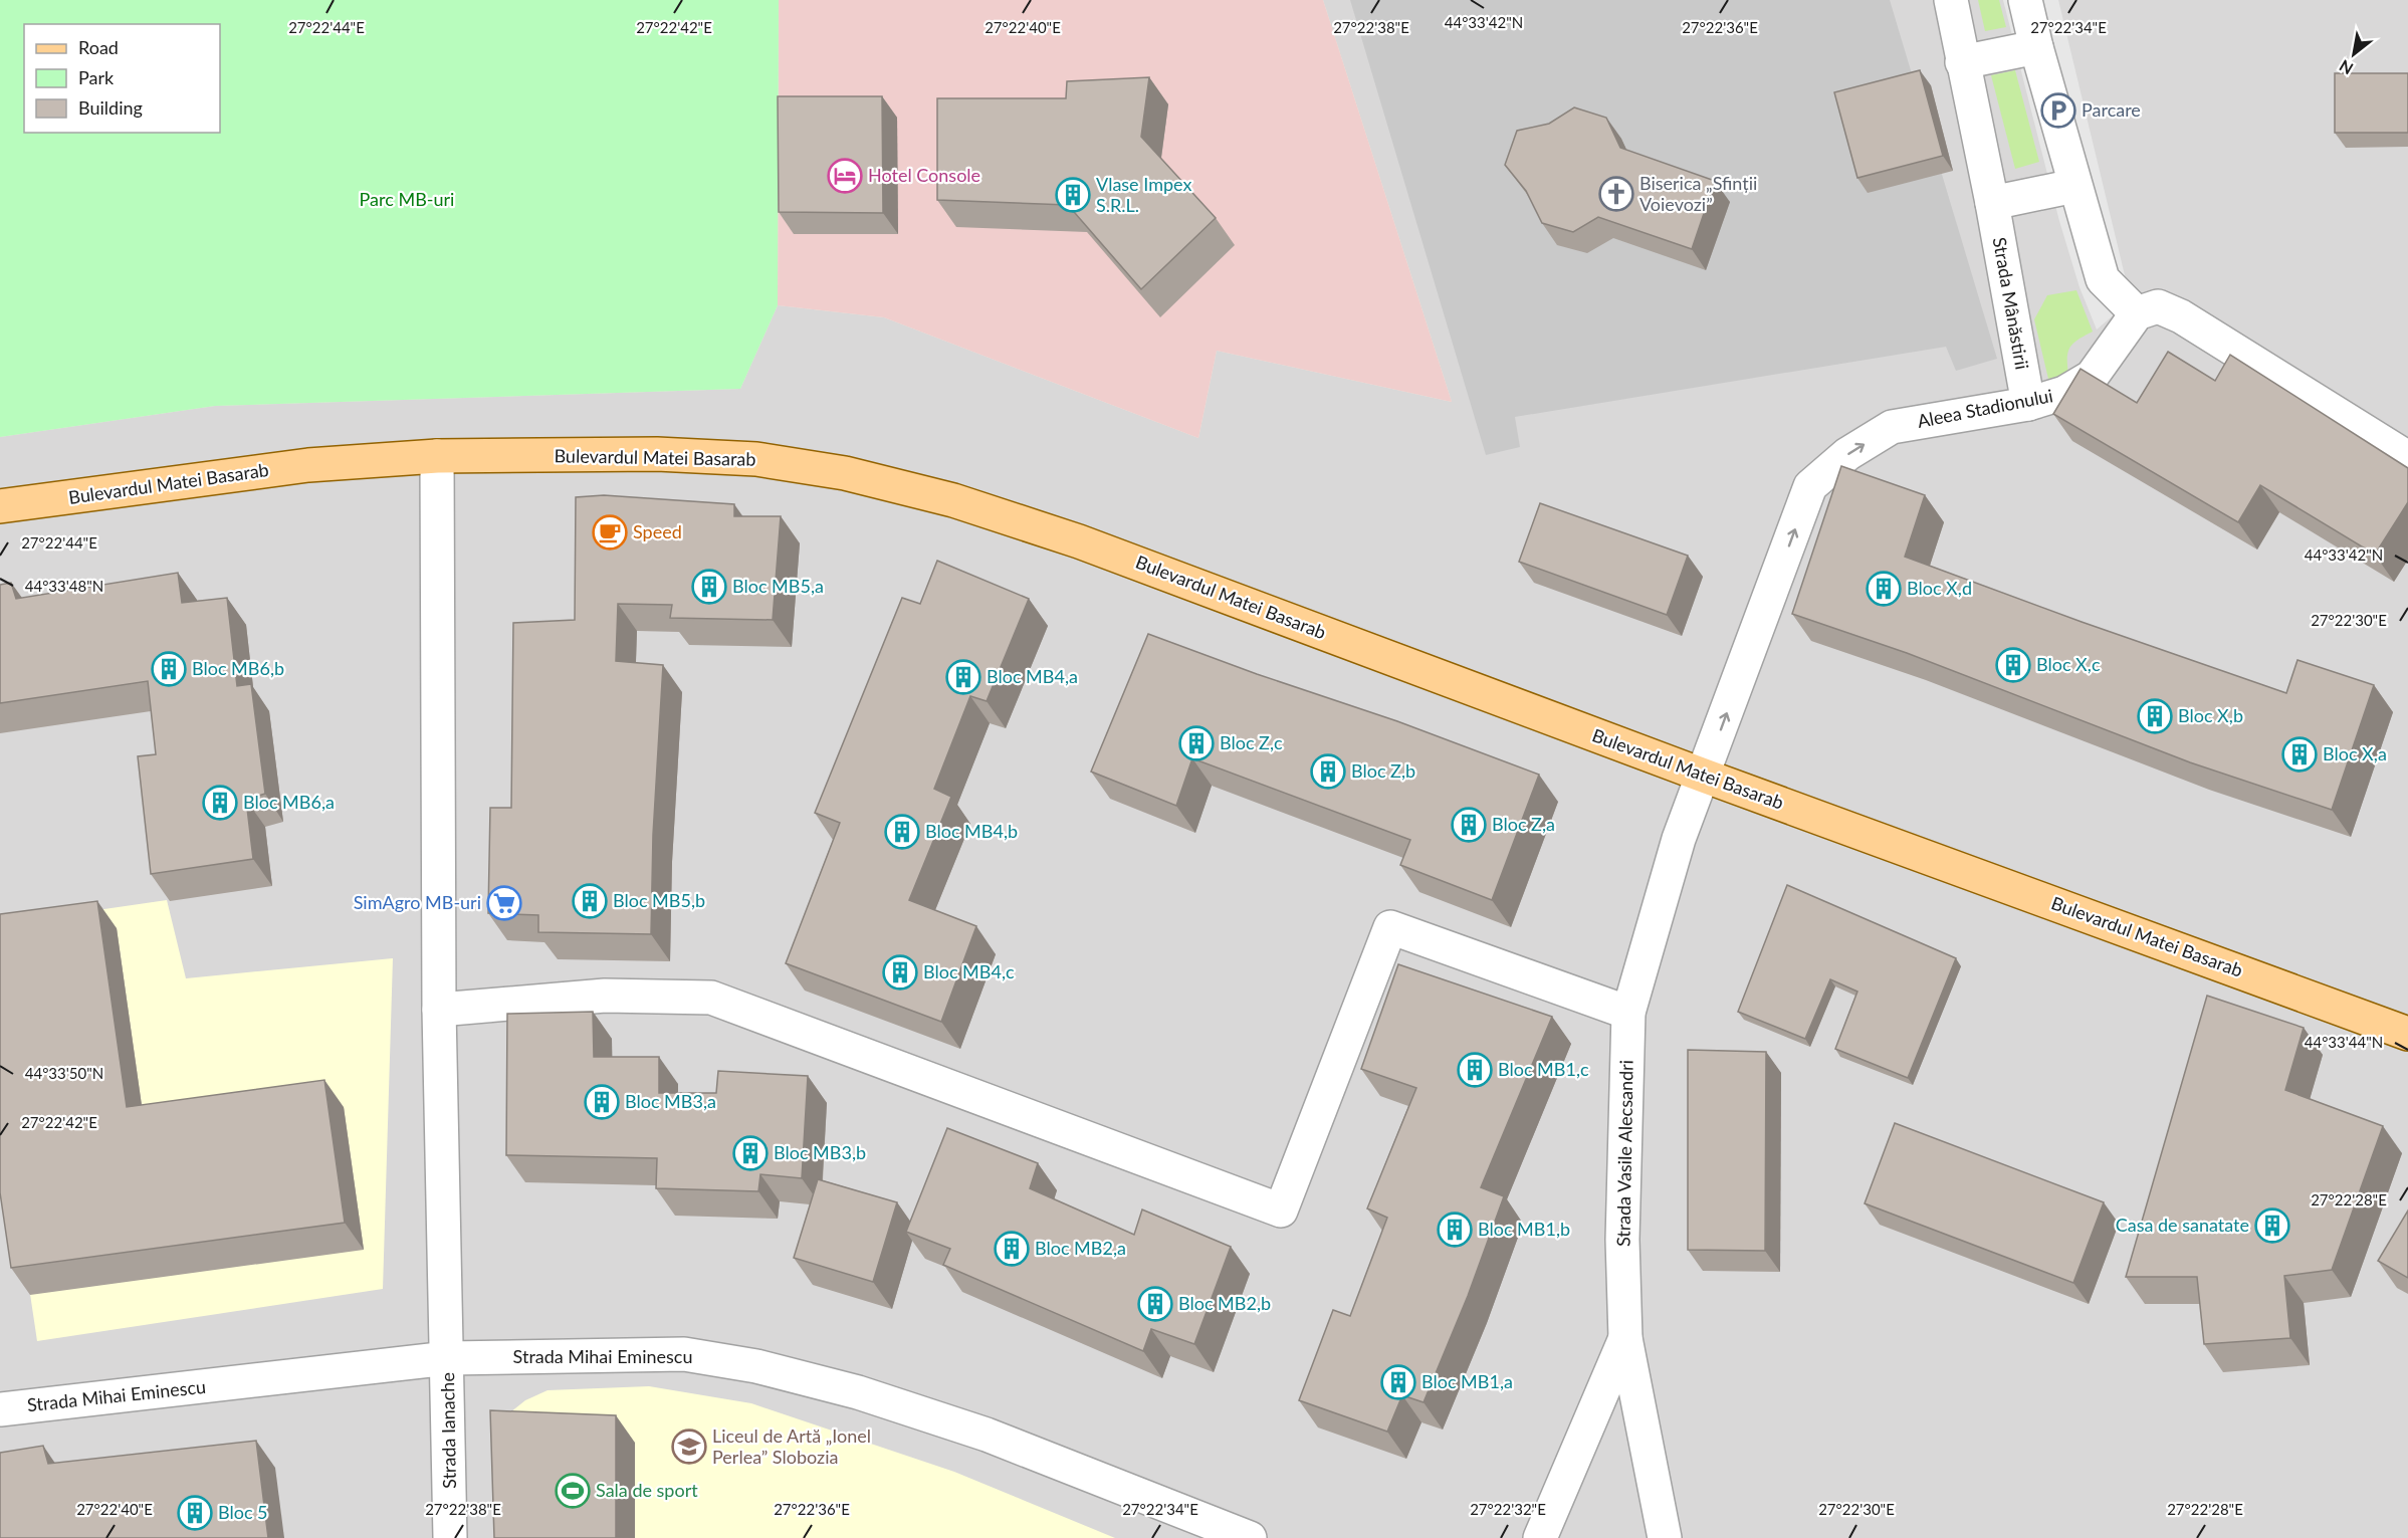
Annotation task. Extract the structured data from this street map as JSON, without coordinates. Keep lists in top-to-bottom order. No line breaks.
{"streets":{"main road":["Bulevardul Matei Basarab"],"street":["Strada Mânăstirii","Aleea Stadionului","Strada Vasile Alecsandri","Strada Mihai Eminescu","Strada Ianache"]},"crossings":[["Strada Mânăstirii","Aleea Stadionului"],["Aleea Stadionului","Bulevardul Matei Basarab"],["Aleea Stadionului","Strada Vasile Alecsandri"],["Bulevardul Matei Basarab","Strada Vasile Alecsandri"],["Bulevardul Matei Basarab","Strada Ianache"],["Strada Mihai Eminescu","Strada Ianache"]],"one_way":["Aleea Stadionului"],"parks":["Parc MB-uri"],"places":{"parking":["Parcare"],"hotel":["Hotel Console"],"church":["Biserica „Sfinții Voievozi”"],"building":["Vlase Impex S.R.L.","Bloc MB5,a","Bloc X,d","Bloc X,c","Bloc MB6,b","Bloc MB4,a","Bloc X,b","Bloc Z,c","Bloc X,a","Bloc Z,b","Bloc MB6,a","Bloc Z,a","Bloc MB4,b","Bloc MB5,b","Bloc MB4,c","Bloc MB1,c","Bloc MB3,a","Bloc MB3,b","Casa de sanatate","Bloc MB1,b","Bloc MB2,a","Bloc MB2,b","Bloc MB1,a","Bloc 5"],"cafe":["Speed"],"supermarket":["SimAgro MB-uri"],"school or university":["Liceul de Artă „Ionel Perlea” Slobozia"],"sports":["Sala de sport"]},"legend":["Road","Park","Building"],"north":"bottom left","coordinates":["44°33'42\"N","27°22'40\"E","27°22'38\"E","27°22'36\"E","27°22'34\"E","27°22'44\"E","27°22'42\"E","44°33'48\"N","27°22'30\"E","44°33'44\"N","44°33'50\"N","27°22'28\"E","27°22'32\"E"]}
